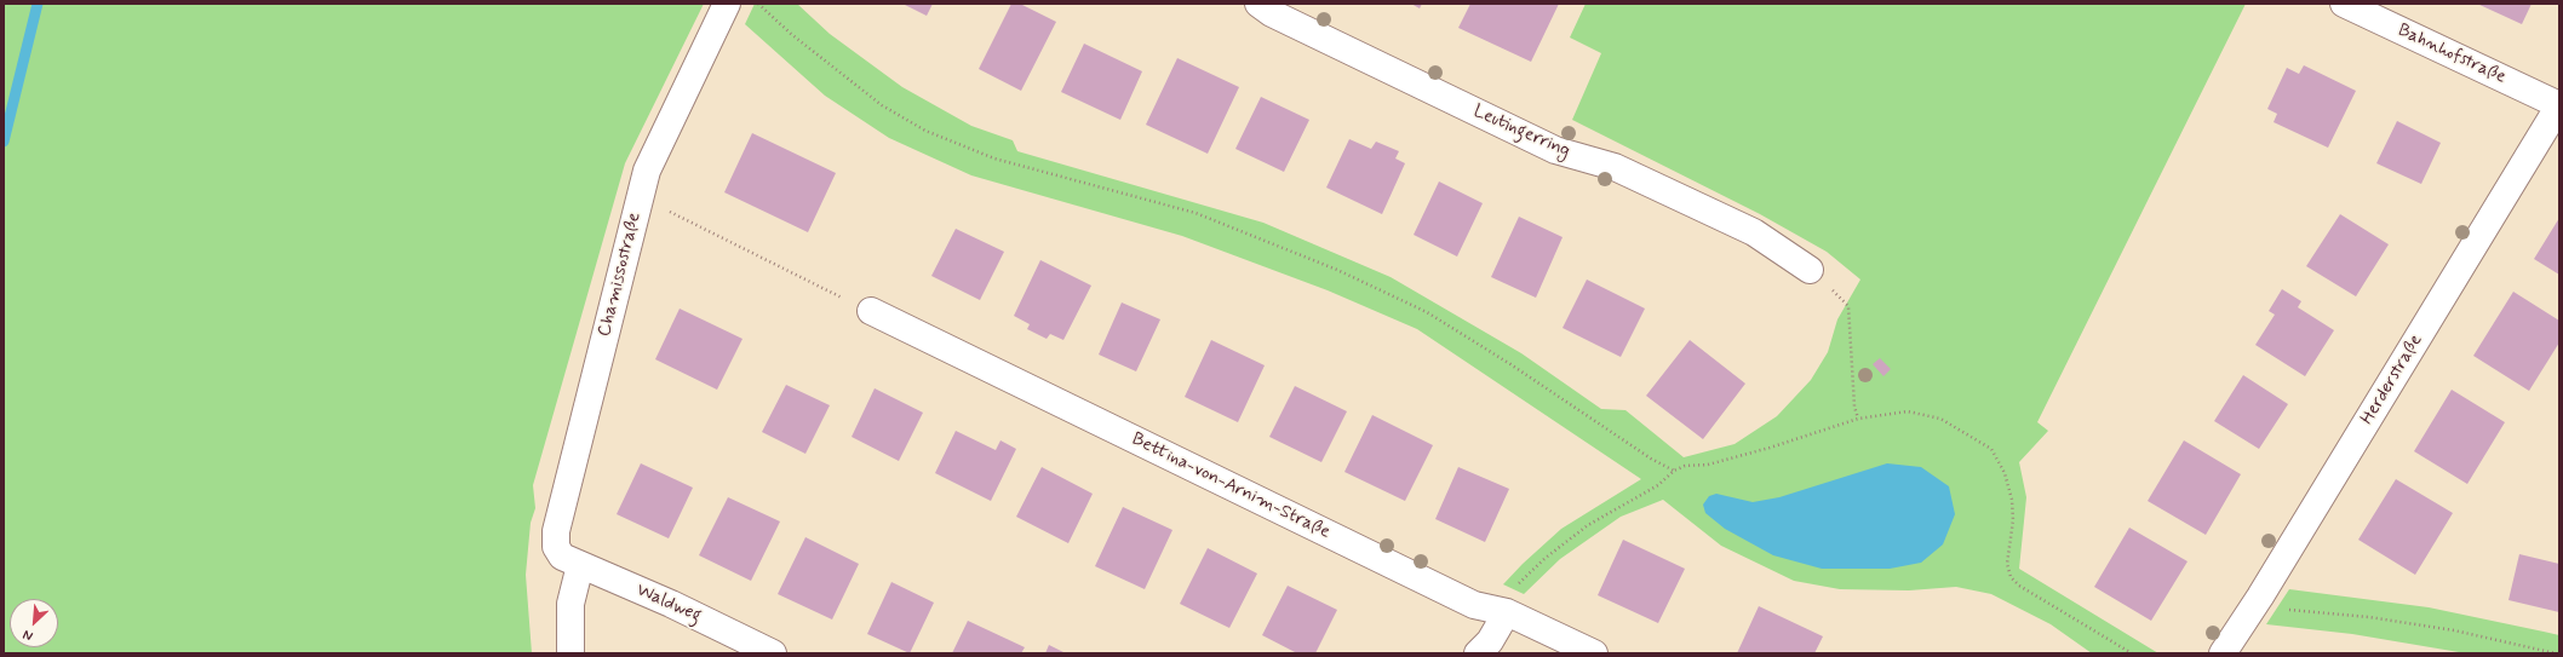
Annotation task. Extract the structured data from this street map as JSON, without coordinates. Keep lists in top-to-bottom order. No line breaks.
{"streets":{"street":["Bahnhofstraße","Leutingerring","Chamissostraße","Herderstraße","Bettina-von-Arnim-Straße","Waldweg"]},"crossings":[["Bahnhofstraße","Herderstraße"],["Chamissostraße","Waldweg"]],"north":"bottom left"}
